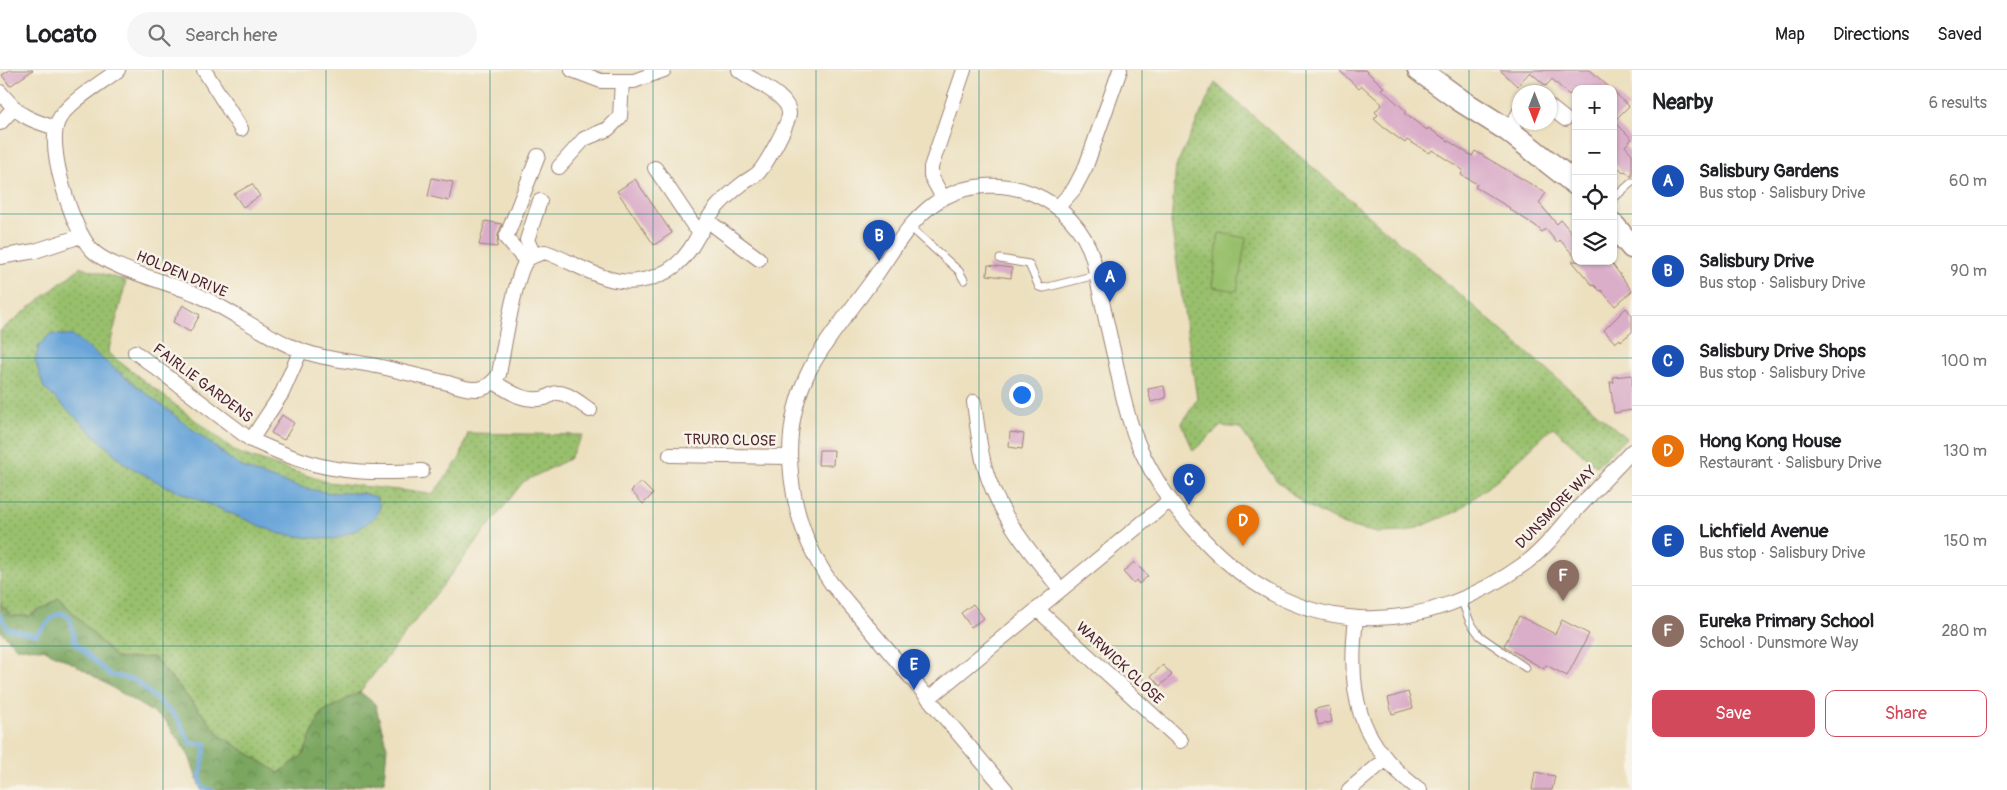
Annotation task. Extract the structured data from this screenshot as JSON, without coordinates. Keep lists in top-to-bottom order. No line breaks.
{"streets":{"street":["HOLDEN DRIVE","FAIRLIE GARDENS","TRURO CLOSE","DUNSMORE WAY","WARWICK CLOSE"]},"crossings":[["HOLDEN DRIVE","FAIRLIE GARDENS"]],"north":"bottom","page":{"header":"Locato","search":"Search here","nav":["Map","Directions","Saved"],"heading":["Nearby","6 results"],"map_buttons":["+","−"],"list":[{"mark":"A","name":"Salisbury Gardens","note":"Bus stop · Salisbury Drive","value":"60 m"},{"mark":"B","name":"Salisbury Drive","note":"Bus stop · Salisbury Drive","value":"90 m"},{"mark":"C","name":"Salisbury Drive Shops","note":"Bus stop · Salisbury Drive","value":"100 m"},{"mark":"D","name":"Hong Kong House","note":"Restaurant · Salisbury Drive","value":"130 m"},{"mark":"E","name":"Lichfield Avenue","note":"Bus stop · Salisbury Drive","value":"150 m"},{"mark":"F","name":"Eureka Primary School","note":"School · Dunsmore Way","value":"280 m"}],"pins":["B","A","C","D","F","E"],"buttons":["Save","Share"]}}
